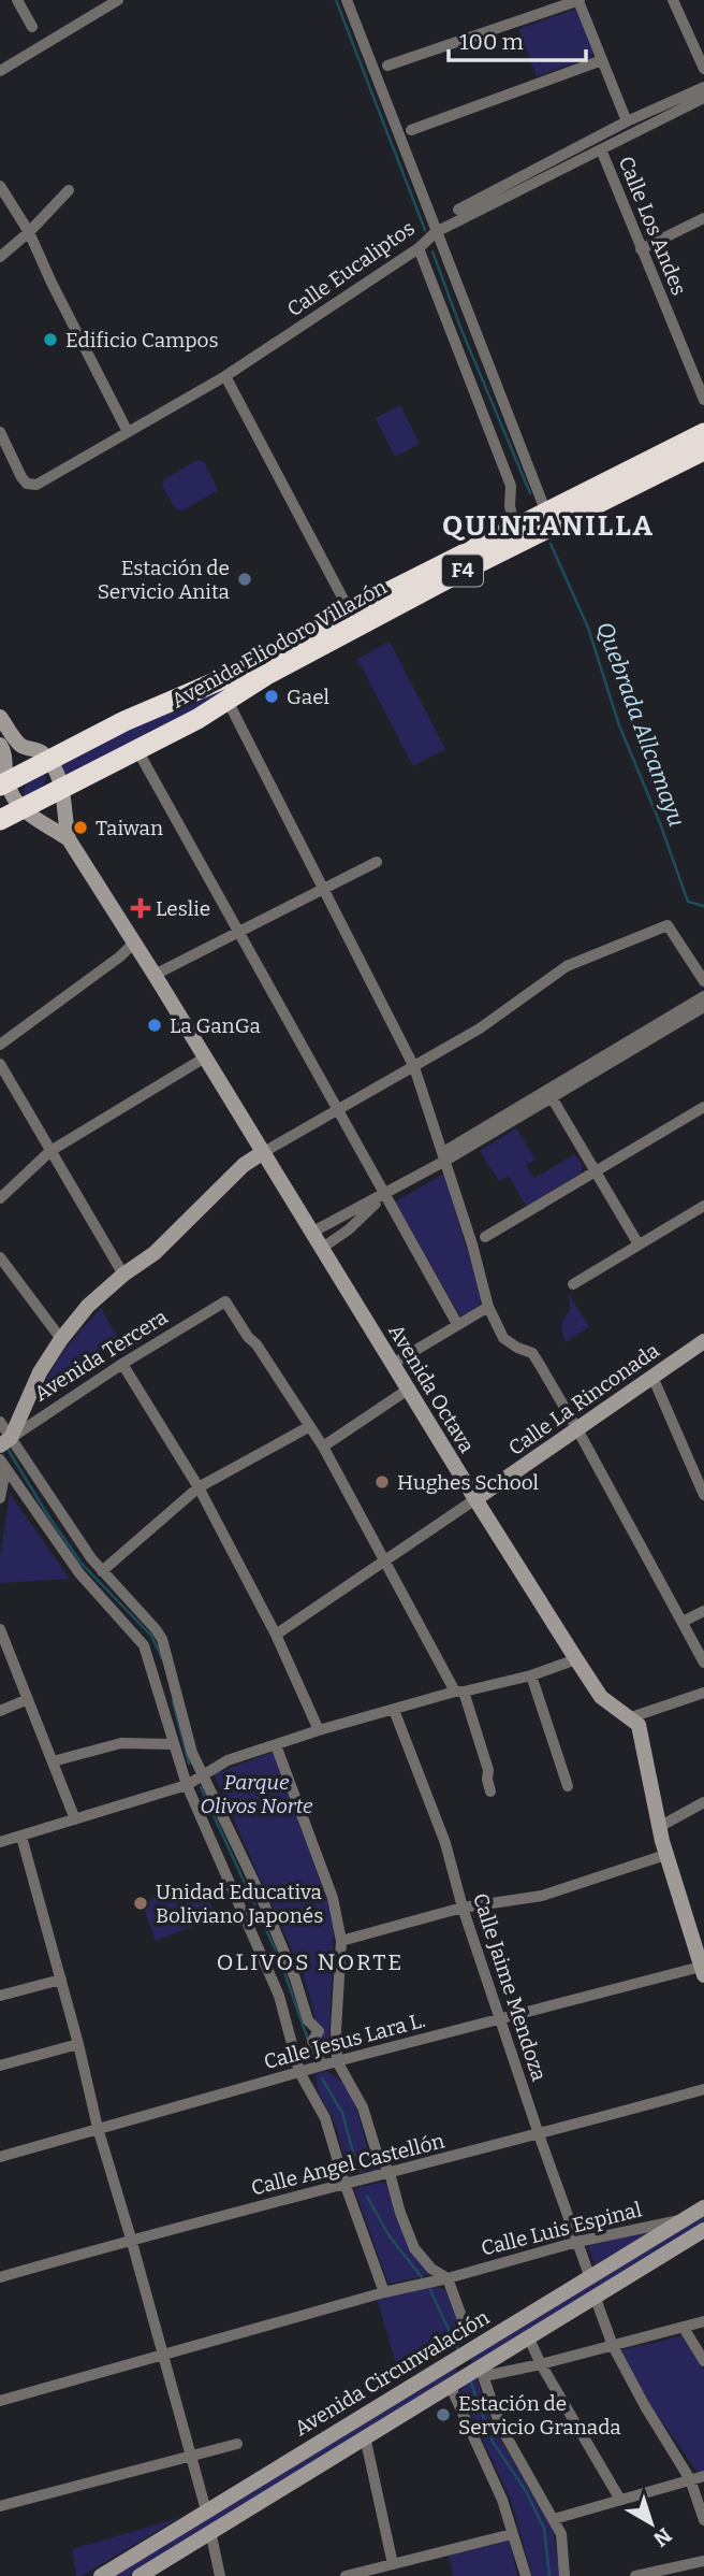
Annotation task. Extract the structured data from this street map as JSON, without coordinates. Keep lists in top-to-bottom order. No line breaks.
{"streets":{"highway":["F4","Avenida Eliodoro Villazón"],"main road":["Avenida Octava","Calle La Rinconada","Avenida Circunvalación"],"street":["Calle Los Andes","Calle Eucaliptos","Avenida Tercera","Calle Jaime Mendoza","Calle Jesus Lara L.","Calle Angel Castellón","Calle Luis Espinal"]},"crossings":[["Calle Los Andes","Calle Eucaliptos"],["Avenida Eliodoro Villazón","Avenida Octava"],["Avenida Octava","Calle La Rinconada"],["Calle Jaime Mendoza","Calle Jesus Lara L."],["Calle Jaime Mendoza","Calle Angel Castellón"],["Calle Jaime Mendoza","Calle Luis Espinal"],["Calle Jaime Mendoza","Avenida Circunvalación"],["Calle Luis Espinal","Avenida Circunvalación"]],"districts":["QUINTANILLA","OLIVOS NORTE"],"water":["Quebrada Allcamayu"],"parks":["Parque Olivos Norte"],"places":{"other":["Edificio Campos","Estación de Servicio Anita","Gael","Taiwan","La GanGa","Hughes School","Unidad Educativa Boliviano Japonés","Estación de Servicio Granada"],"health":["Leslie"]},"scale_bar":"100 m","north":"bottom right"}
